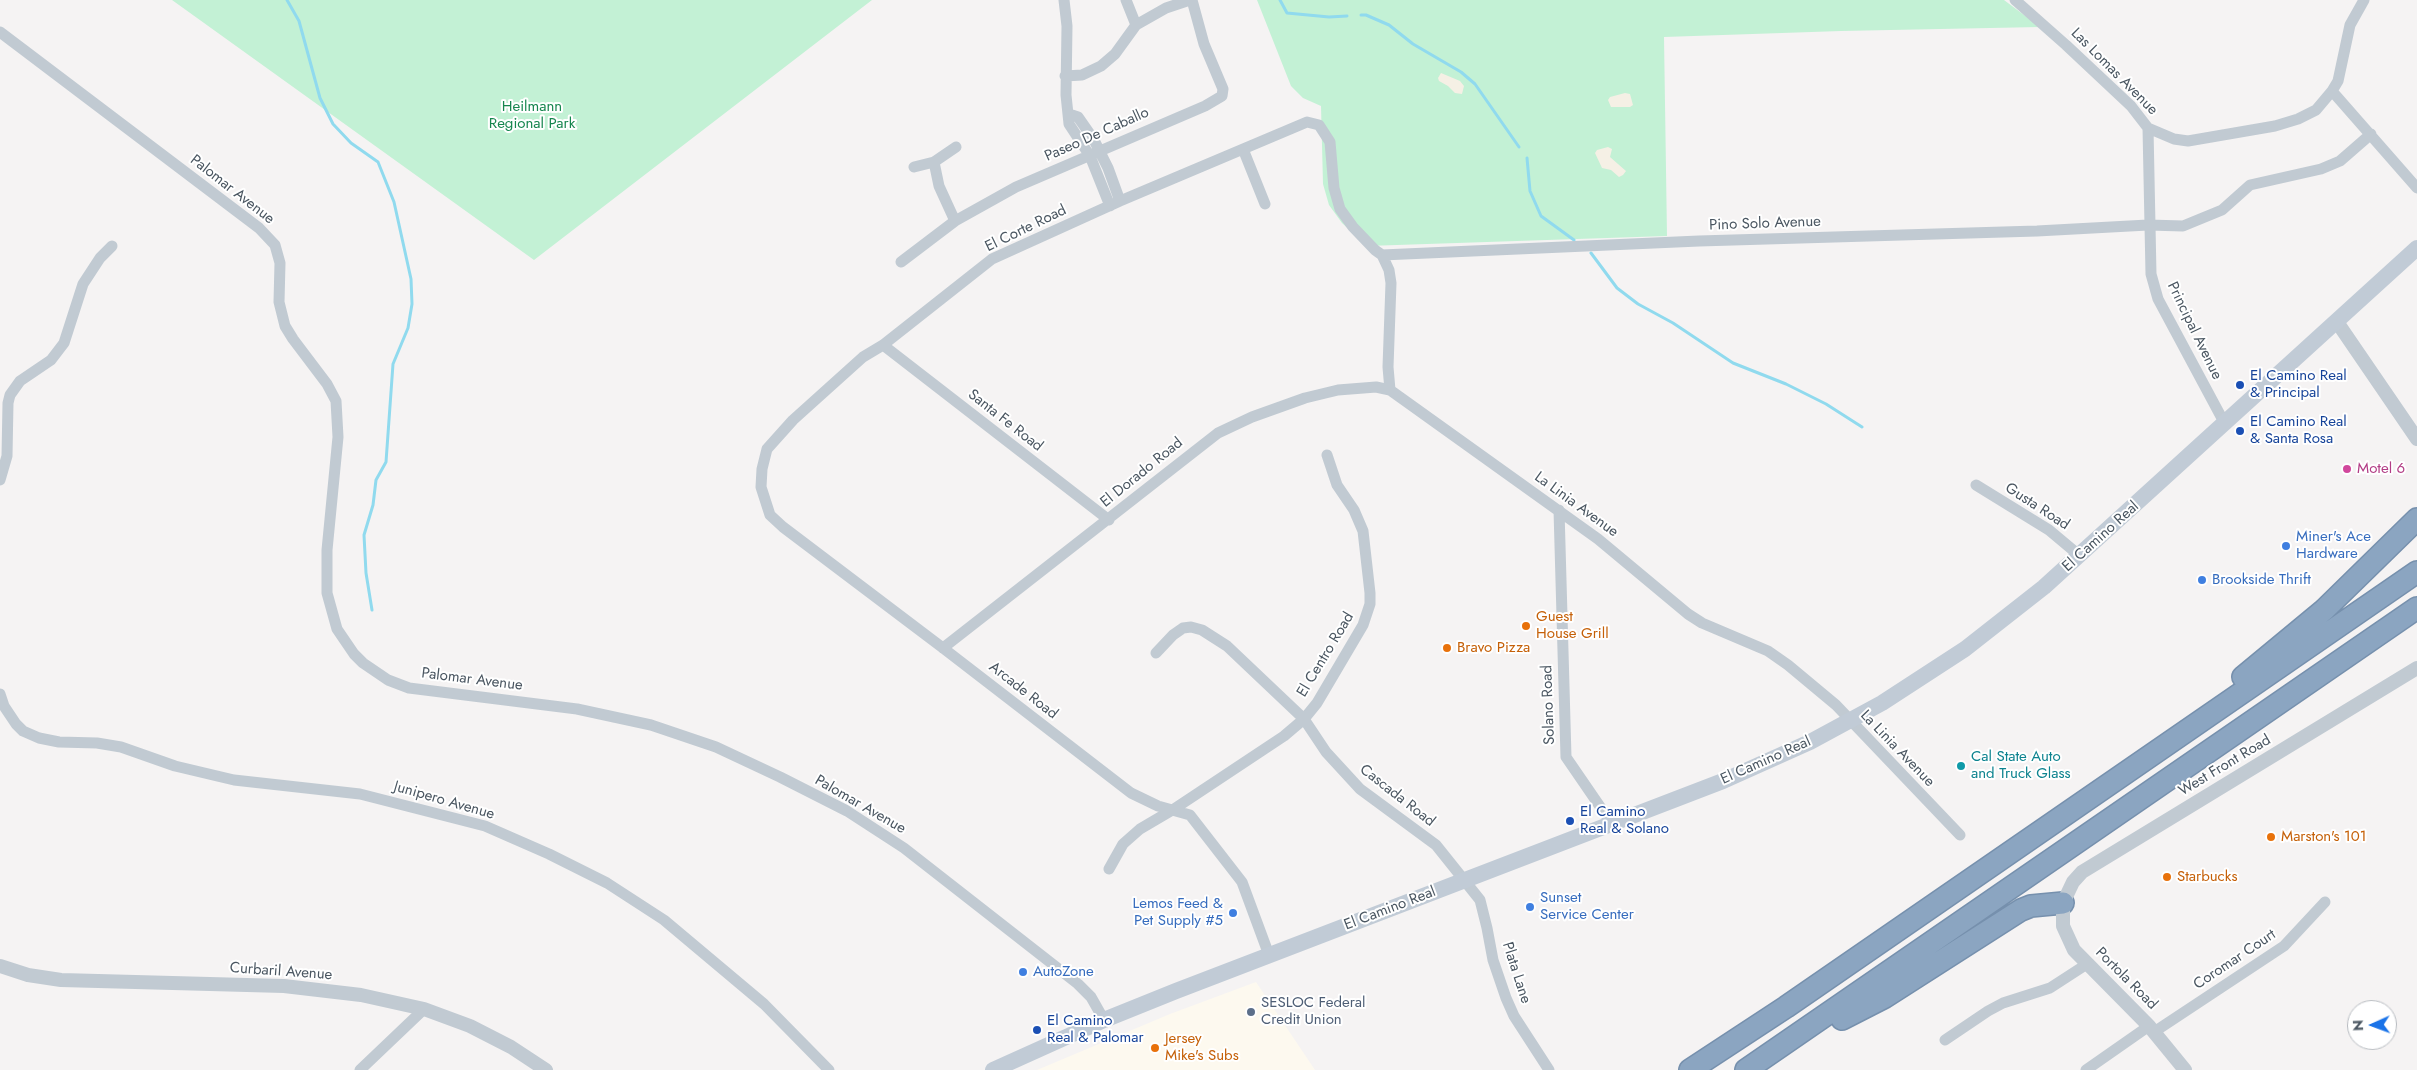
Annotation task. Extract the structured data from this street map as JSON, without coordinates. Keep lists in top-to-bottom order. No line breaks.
{"streets":{"main road":["El Camino Real"],"street":["Las Lomas Avenue","Paseo De Caballo","Palomar Avenue","Pino Solo Avenue","El Corte Road","Principal Avenue","Santa Fe Road","El Dorado Road","La Linia Avenue","Gusta Road","El Centro Road","Arcade Road","Solano Road","West Front Road","Cascada Road","Junipero Avenue","Coromar Court","Curbaril Avenue","Plata Lane","Portola Road"]},"crossings":[["Las Lomas Avenue","Principal Avenue"],["Palomar Avenue","El Camino Real"],["Pino Solo Avenue","El Corte Road"],["Pino Solo Avenue","Principal Avenue"],["El Corte Road","Santa Fe Road"],["El Corte Road","Arcade Road"],["Principal Avenue","El Camino Real"],["Santa Fe Road","El Dorado Road"],["El Dorado Road","La Linia Avenue"],["El Dorado Road","Arcade Road"],["La Linia Avenue","El Camino Real"],["La Linia Avenue","Solano Road"],["Gusta Road","El Camino Real"],["El Camino Real","Arcade Road"],["El Camino Real","Solano Road"],["El Camino Real","Cascada Road"],["El Camino Real","Plata Lane"],["El Centro Road","Arcade Road"],["El Centro Road","Cascada Road"],["West Front Road","Portola Road"],["Cascada Road","Plata Lane"],["Coromar Court","Portola Road"]],"parks":["Heilmann Regional Park"],"places":["El Camino Real & Principal","El Camino Real & Santa Rosa","Motel 6","Miner's Ace Hardware","Brookside Thrift","Guest House Grill","Bravo Pizza","Cal State Auto and Truck Glass","El Camino Real & Solano","Marston's 101","Starbucks","Sunset Service Center","Lemos Feed & Pet Supply #5","AutoZone","SESLOC Federal Credit Union","El Camino Real & Palomar","Jersey Mike's Subs"],"north":"left"}
